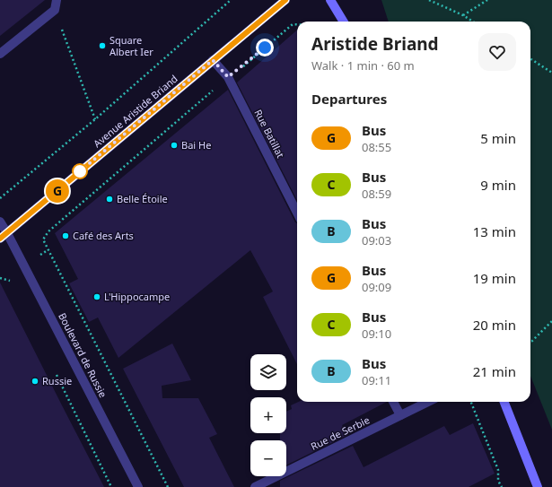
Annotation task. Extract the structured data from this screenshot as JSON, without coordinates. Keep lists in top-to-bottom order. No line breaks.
{"streets":{"street":["Avenue Aristide Briand","Rue Batillat","Boulevard de Russie","Rue de Serbie"]},"crossings":[["Avenue Aristide Briand","Rue Batillat"],["Avenue Aristide Briand","Boulevard de Russie"]],"places":["Square Albert Ier","Bai He","Belle Étoile","Café des Arts","L'Hippocampe","Russie"],"lines":["bus line G"],"page":{"on_map":"G","heading":[["Aristide Briand","Walk · 1 min · 60 m"],"Departures"],"list":[{"mark":"G","name":"Bus","note":"08:55","value":"5 min"},{"mark":"C","name":"Bus","note":"08:59","value":"9 min"},{"mark":"B","name":"Bus","note":"09:03","value":"13 min"},{"mark":"G","name":"Bus","note":"09:09","value":"19 min"},{"mark":"C","name":"Bus","note":"09:10","value":"20 min"},{"mark":"B","name":"Bus","note":"09:11","value":"21 min"}],"map_buttons":["+","−"]}}
